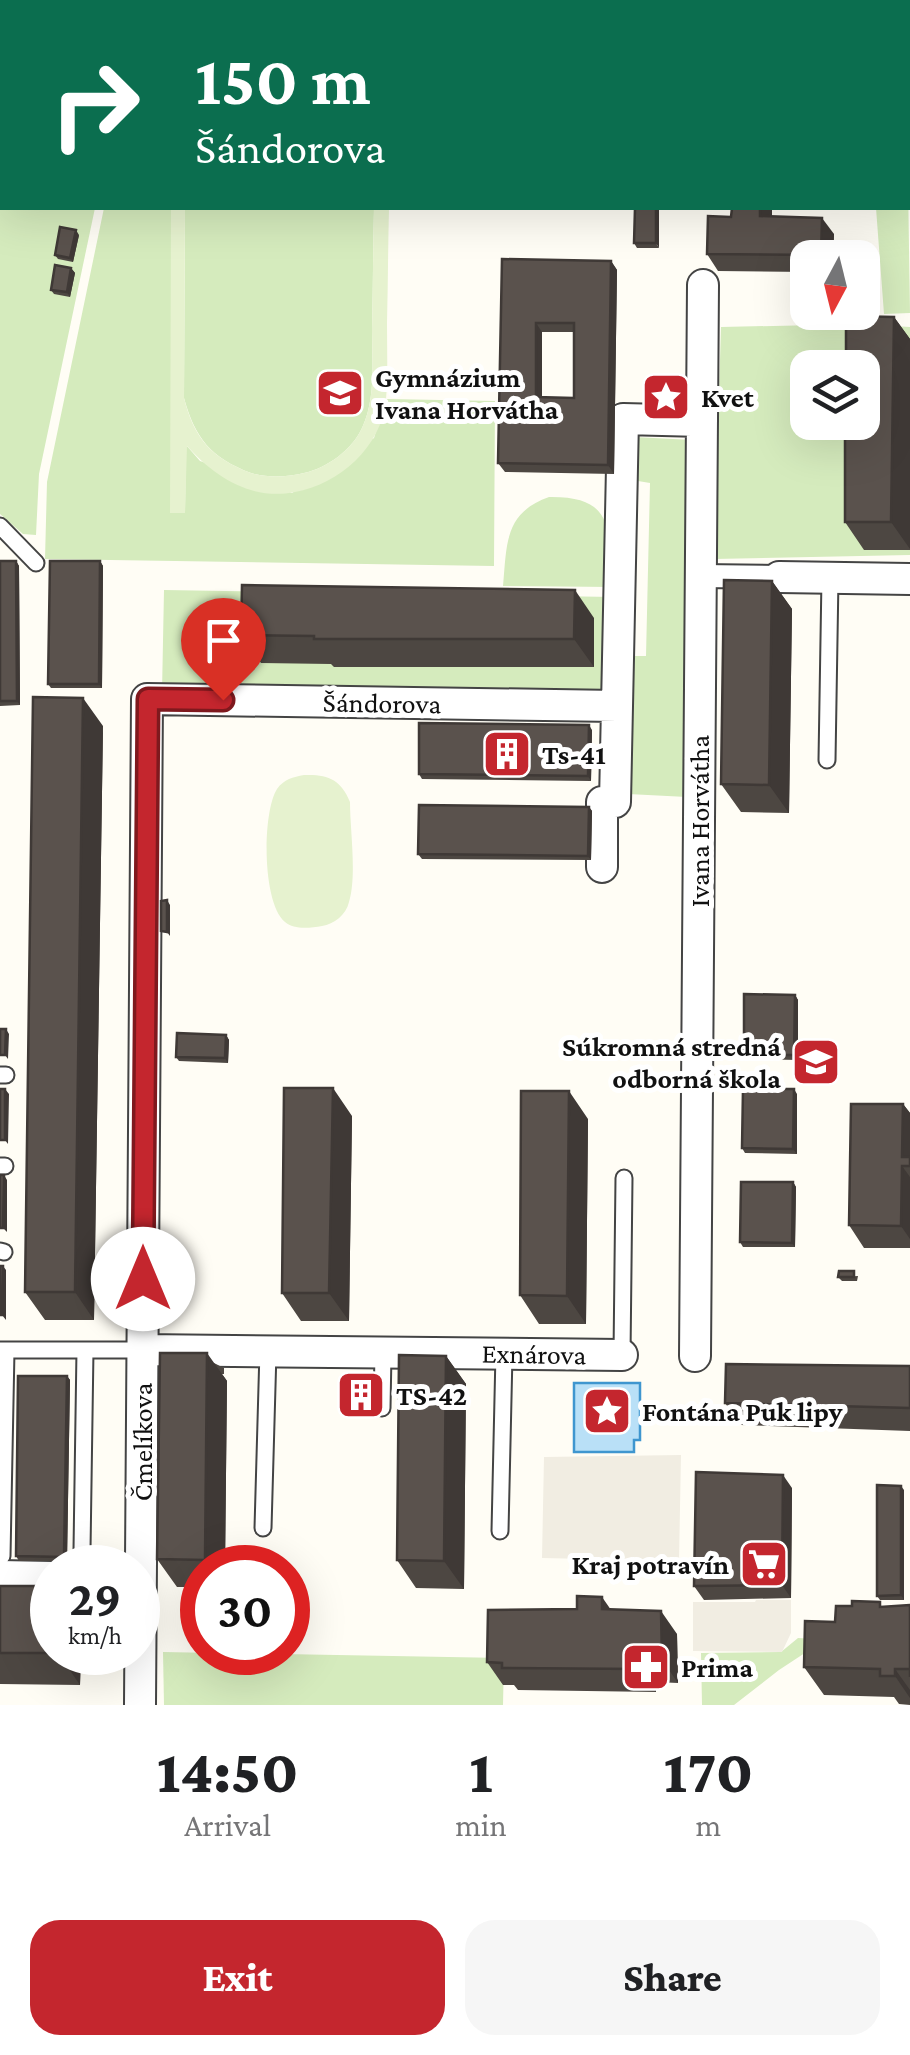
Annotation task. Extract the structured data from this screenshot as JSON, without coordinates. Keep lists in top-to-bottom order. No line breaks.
{"streets":{"street":["Šándorova","Ivana Horvátha","Exnárova","Čmelíkova"]},"crossings":[["Šándorova","Čmelíkova"],["Exnárova","Čmelíkova"]],"places":{"school or university":["Gymnázium Ivana Horvátha","Súkromná stredná odborná škola"],"place":["Kvet","Fontána Puk lipy"],"building":["Ts-41","TS-42"],"supermarket":["Kraj potravín"],"pharmacy":["Prima"]},"north":"bottom","page":{"turn":["150 m","Šándorova"],"speed":"29 km/h","limit":"30","eta":["14:50","Arrival","1","min","170","m"],"buttons":["Exit","Share"]}}
